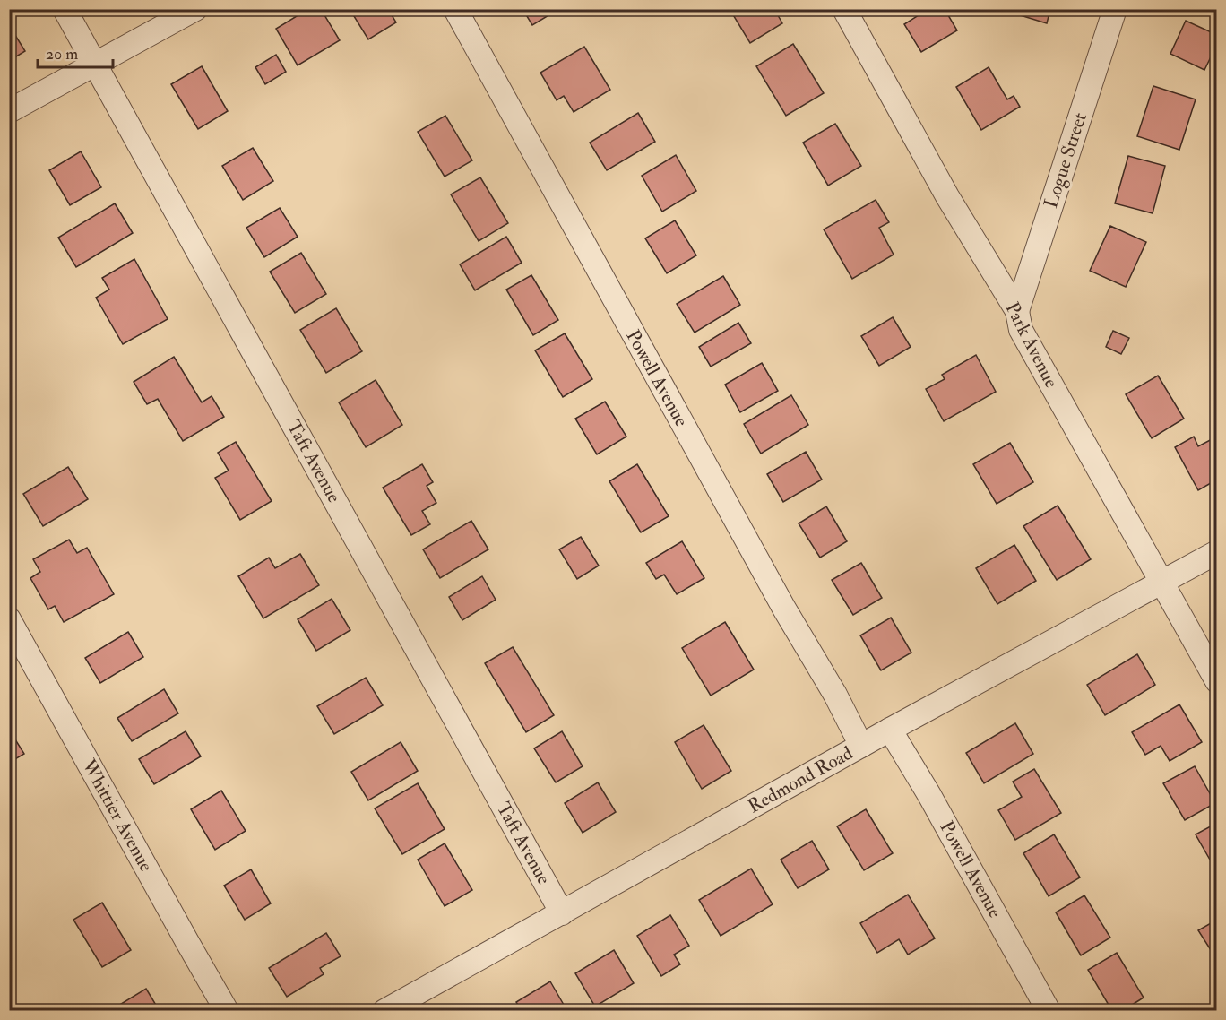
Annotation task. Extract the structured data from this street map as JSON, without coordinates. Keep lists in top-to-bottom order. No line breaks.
{"streets":{"street":["Logue Street","Park Avenue","Powell Avenue","Taft Avenue","Redmond Road","Whittier Avenue"]},"crossings":[["Logue Street","Park Avenue"],["Park Avenue","Redmond Road"],["Powell Avenue","Redmond Road"],["Taft Avenue","Redmond Road"]],"scale_bar":"20 m"}
